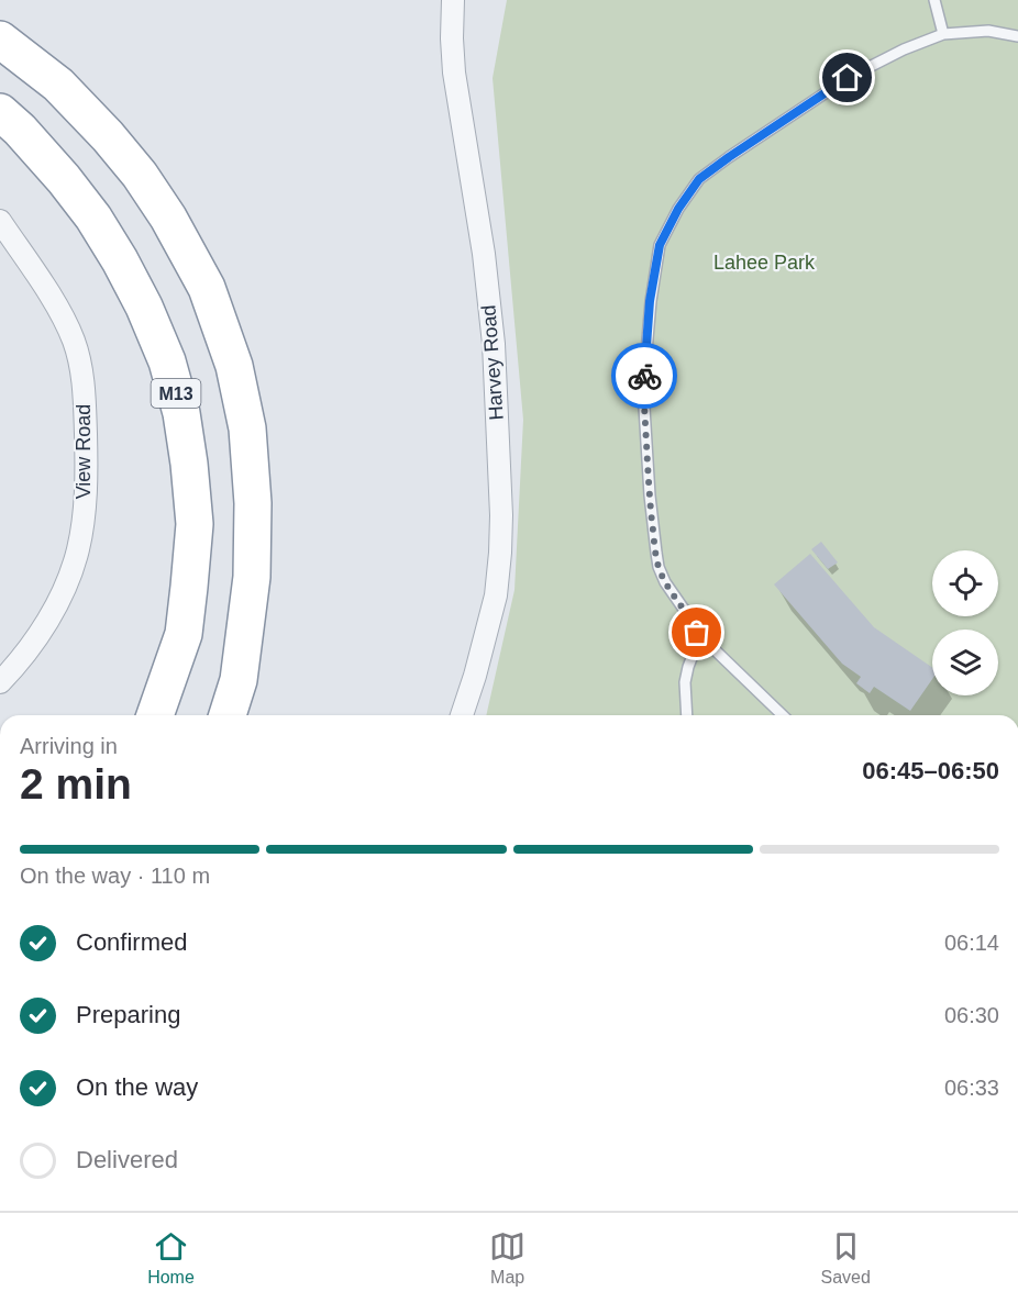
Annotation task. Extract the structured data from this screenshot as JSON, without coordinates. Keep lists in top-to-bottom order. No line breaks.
{"streets":{"highway":["M13"],"street":["Harvey Road","View Road"]},"parks":["Lahee Park"],"page":{"heading":["2 min","Arriving in","06:45–06:50"],"bar":"On the way · 110 m","list":[["Confirmed","06:14"],["Preparing","06:30"],["On the way","06:33"],"Delivered"],"tabs":["Home","Map","Saved"]}}
